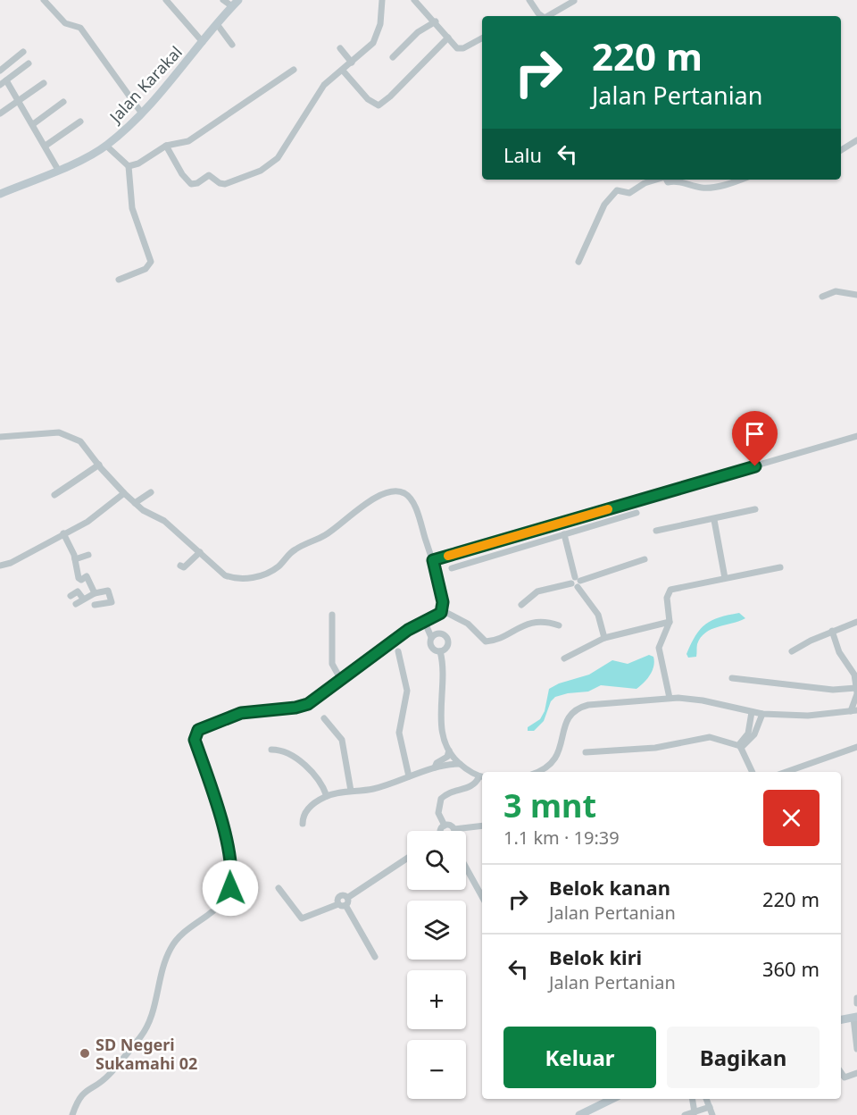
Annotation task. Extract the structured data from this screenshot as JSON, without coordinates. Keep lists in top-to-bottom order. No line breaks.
{"streets":{"main road":["Jalan Karakal"]},"places":["SD Negeri Sukamahi 02"],"page":{"turn":["220 m","Jalan Pertanian"],"then":"Lalu","heading":["3 mnt","1.1 km · 19:39"],"map_buttons":["+","−"],"list":[{"name":"Belok kanan","note":"Jalan Pertanian","value":"220 m"},{"name":"Belok kiri","note":"Jalan Pertanian","value":"360 m"}],"buttons":["Keluar","Bagikan"]}}
